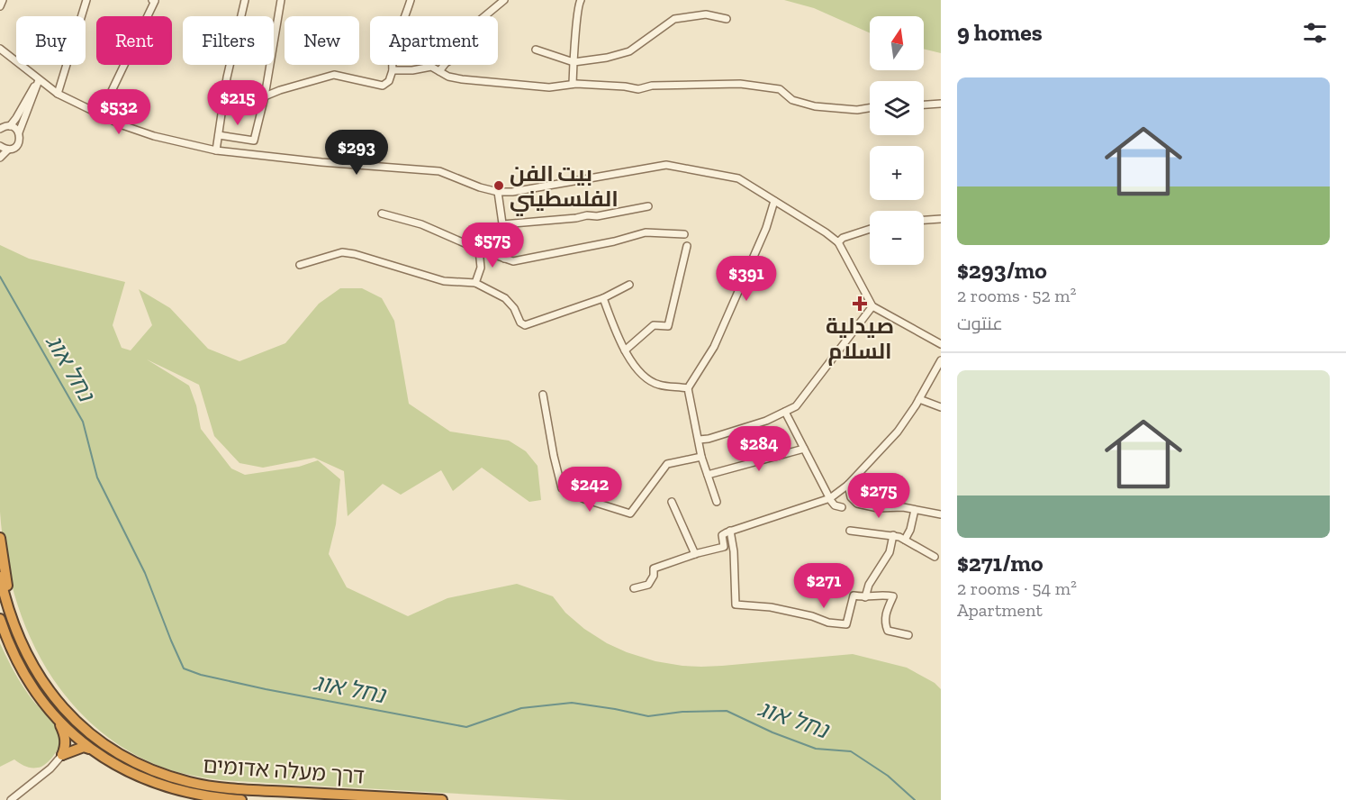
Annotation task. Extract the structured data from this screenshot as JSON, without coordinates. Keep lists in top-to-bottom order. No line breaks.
{"streets":{"highway":["דרך מעלה אדומים"]},"water":["נחל אוג"],"places":{"other":["بيت الفن الفلسطيني"],"health":["صيدلية السلام"]},"north":"top","page":{"heading":"9 homes","map_buttons":["+","−"],"chip":["Buy","Rent","Filters","New","Apartment"],"list":[{"name":"$293/mo","note":"2 rooms · 52 m² · عنتوت"},{"name":"$271/mo","note":"2 rooms · 54 m² · Apartment"}],"price":["$215","$532","$293","$575","$391","$284","$242","$275","$271"]}}
